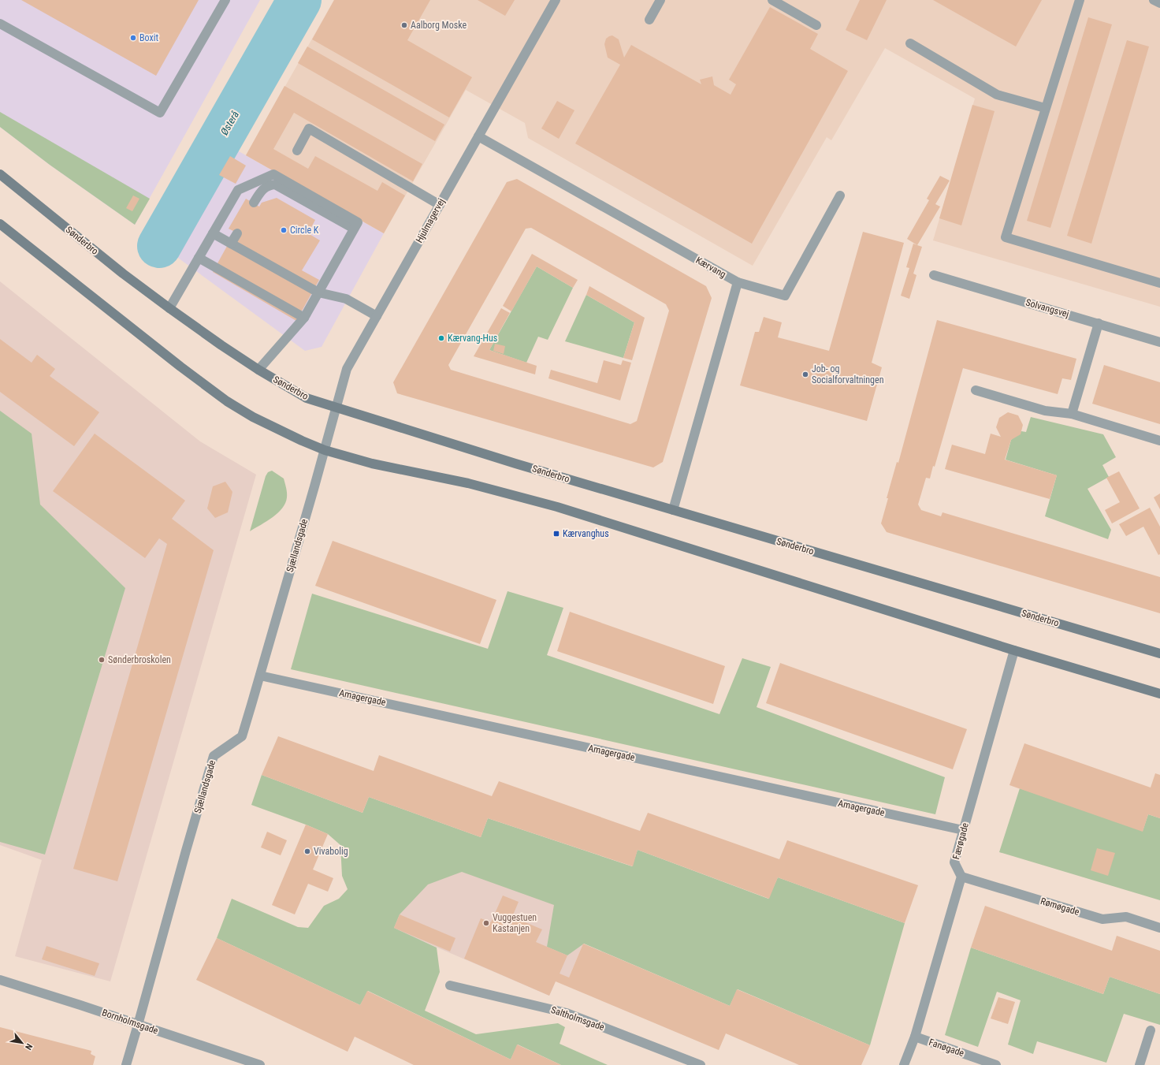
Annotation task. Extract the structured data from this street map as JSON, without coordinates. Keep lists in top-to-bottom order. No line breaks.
{"streets":{"street":["Hjulmagervej","Sønderbro","Kærvang","Solvangsvej","Sjællandsgade","Amagergade","Færøgade","Rømøgade","Saltholmsgade","Bornholmsgade","Fanøgade"]},"crossings":[["Hjulmagervej","Sønderbro"],["Hjulmagervej","Kærvang"],["Hjulmagervej","Sjællandsgade"],["Sjællandsgade","Amagergade"],["Sjællandsgade","Bornholmsgade"],["Amagergade","Færøgade"],["Færøgade","Rømøgade"]],"water":["Østerå"],"places":{"other":["Aalborg Moske","Boxit","Circle K","Kærvang-Hus","Job- og Socialforvaltningen","Sønderbroskolen","Vivabolig","Vuggestuen Kastanjen"],"transit":["Kærvanghus"]},"north":"bottom right"}
